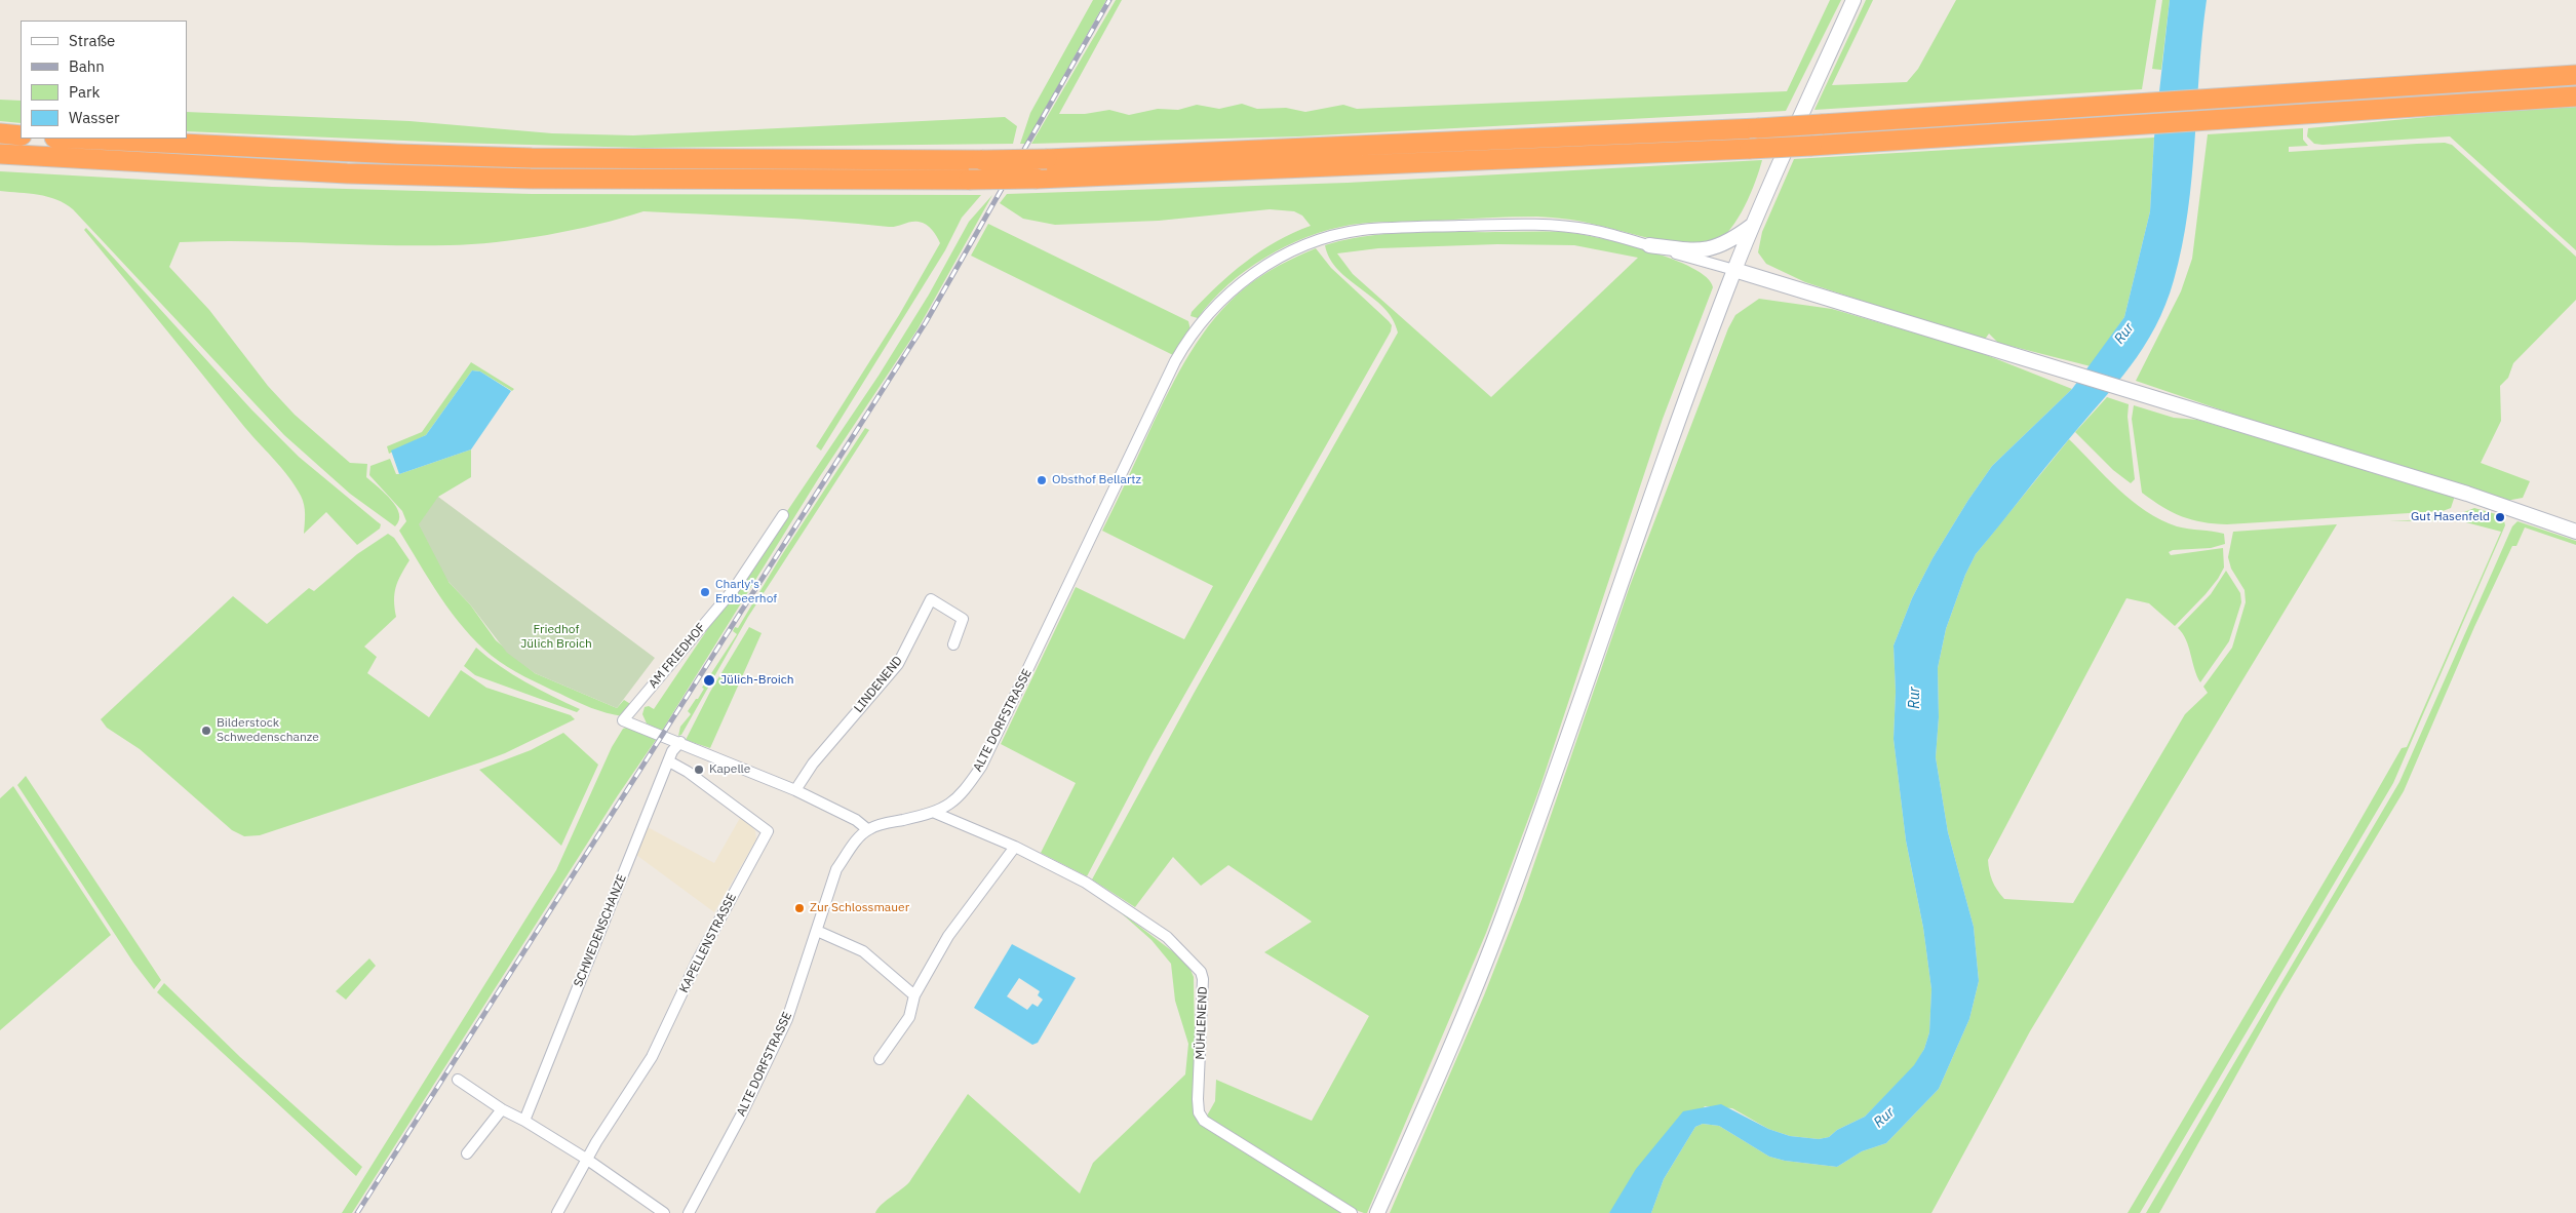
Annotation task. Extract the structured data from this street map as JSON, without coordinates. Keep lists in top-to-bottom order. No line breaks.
{"streets":{"street":["AM FRIEDHOF","LINDENEND","ALTE DORFSTRASSE","SCHWEDENSCHANZE","KAPELLENSTRASSE","MÜHLENEND"]},"crossings":[["AM FRIEDHOF","SCHWEDENSCHANZE"],["ALTE DORFSTRASSE","MÜHLENEND"],["SCHWEDENSCHANZE","KAPELLENSTRASSE"]],"water":["Rur"],"parks":["Friedhof Jülich Broich"],"places":["Obsthof Bellartz","Gut Hasenfeld","Charly's Erdbeerhof","Jülich-Broich","Bilderstock Schwedenschanze","Kapelle","Zur Schlossmauer"],"legend":["Straße","Bahn","Park","Wasser"]}
